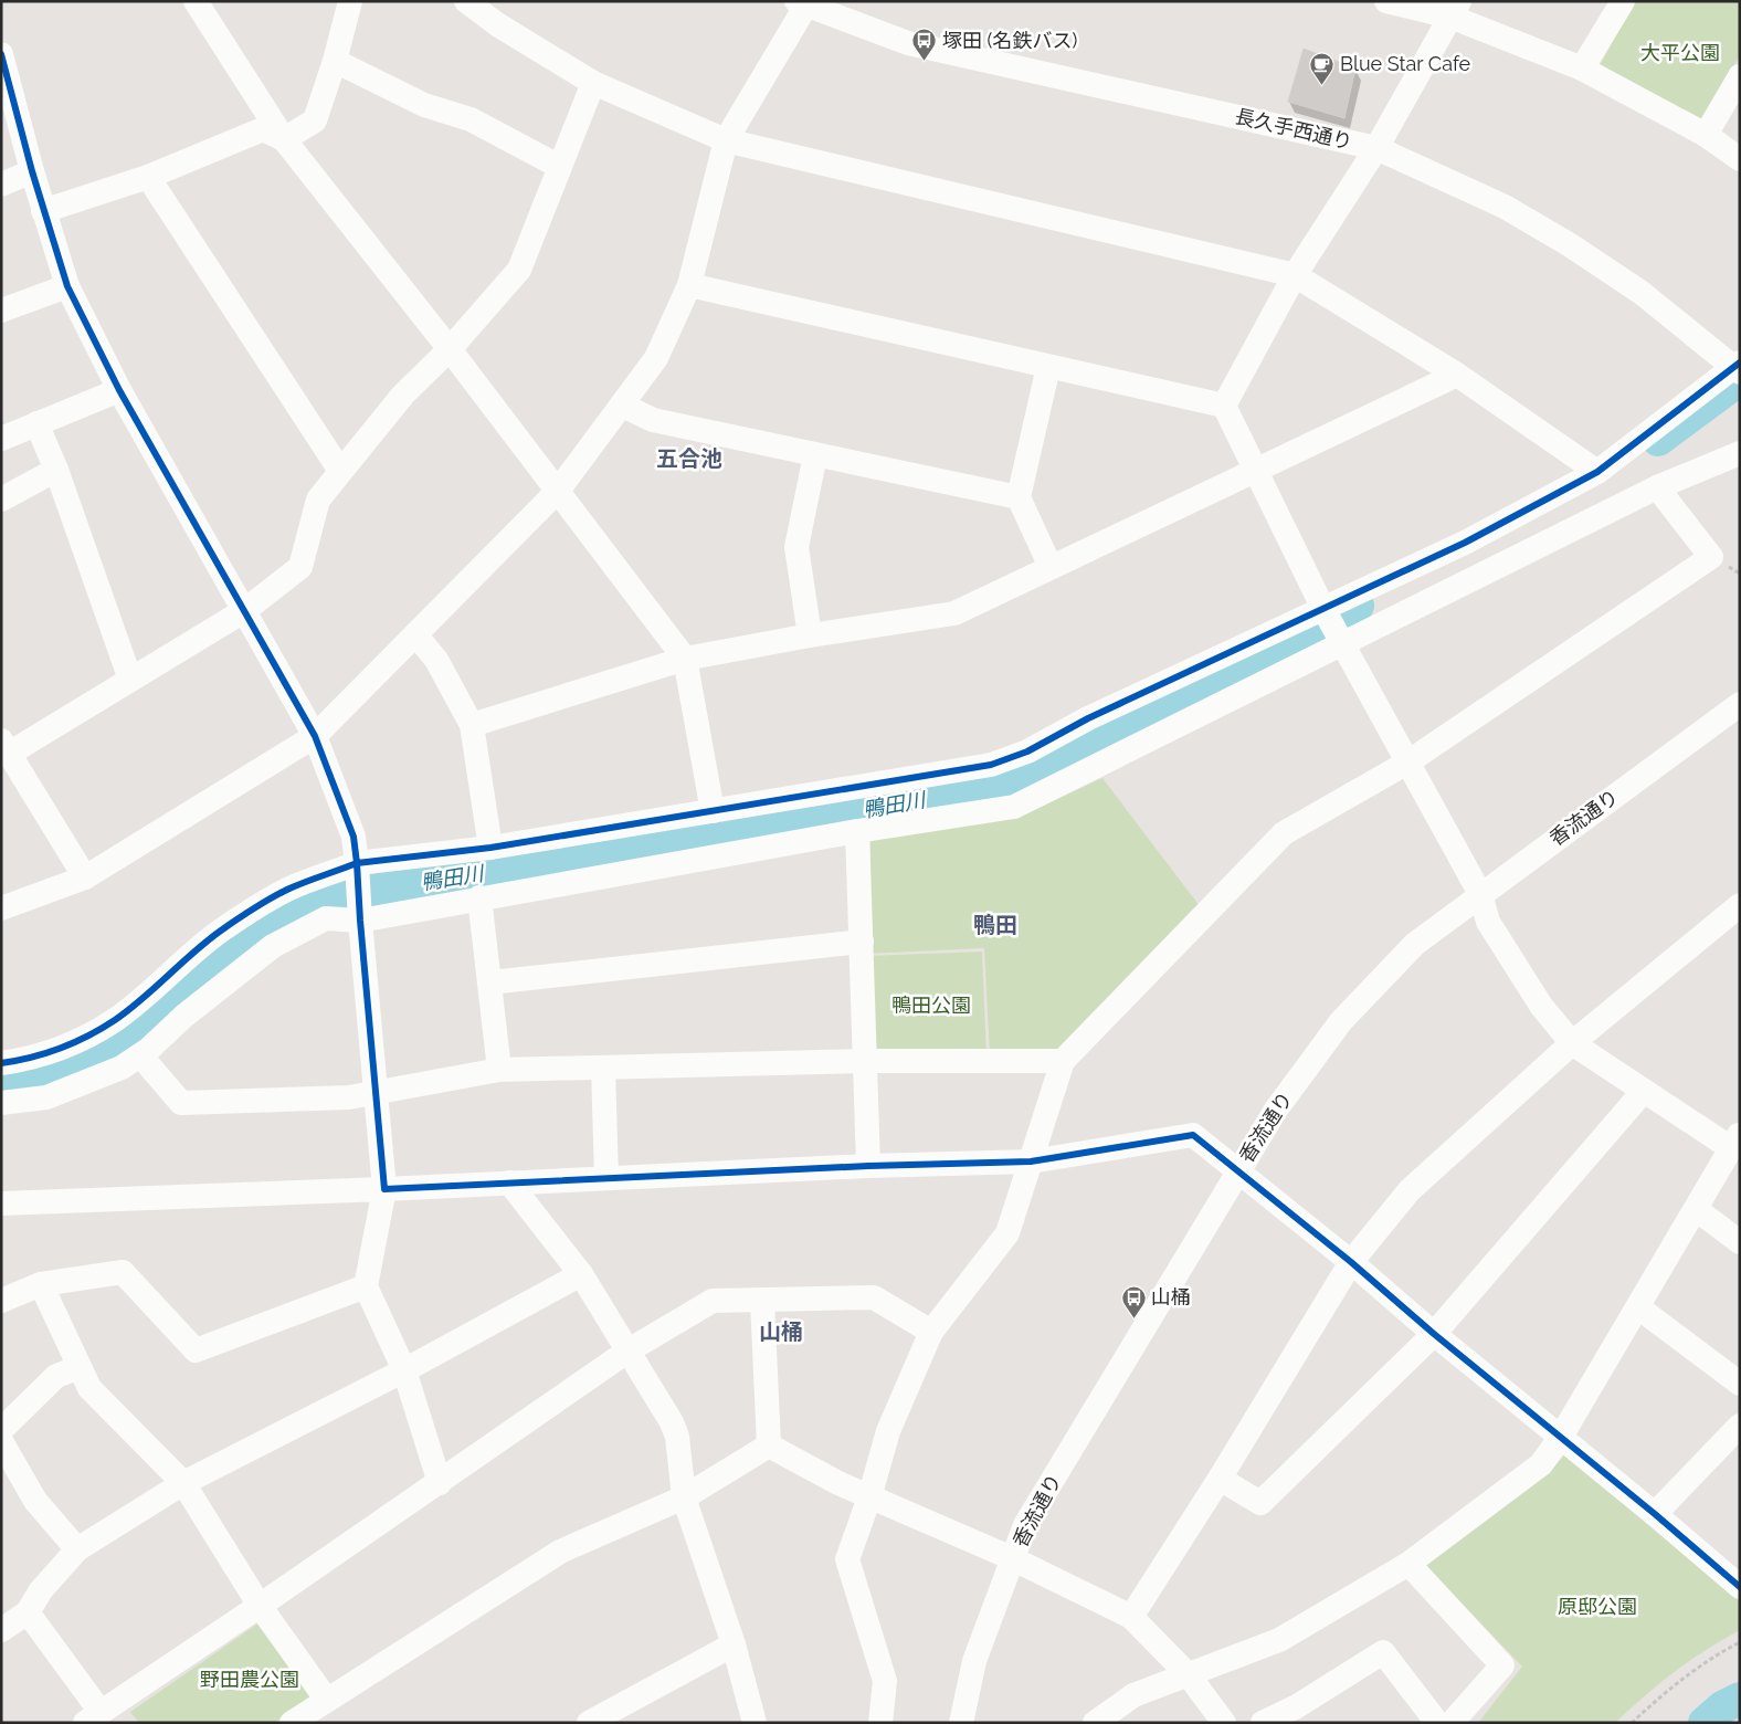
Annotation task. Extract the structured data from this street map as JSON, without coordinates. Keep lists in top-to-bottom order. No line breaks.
{"streets":{"street":["長久手西通り","香流通り"]},"districts":["五合池","鴨田","山桶"],"water":["鴨田川"],"parks":["大平公園","鴨田公園","原邸公園","野田農公園"],"places":{"bus stop":["塚田 (名鉄バス)","山桶"],"cafe":["Blue Star Cafe"]}}
